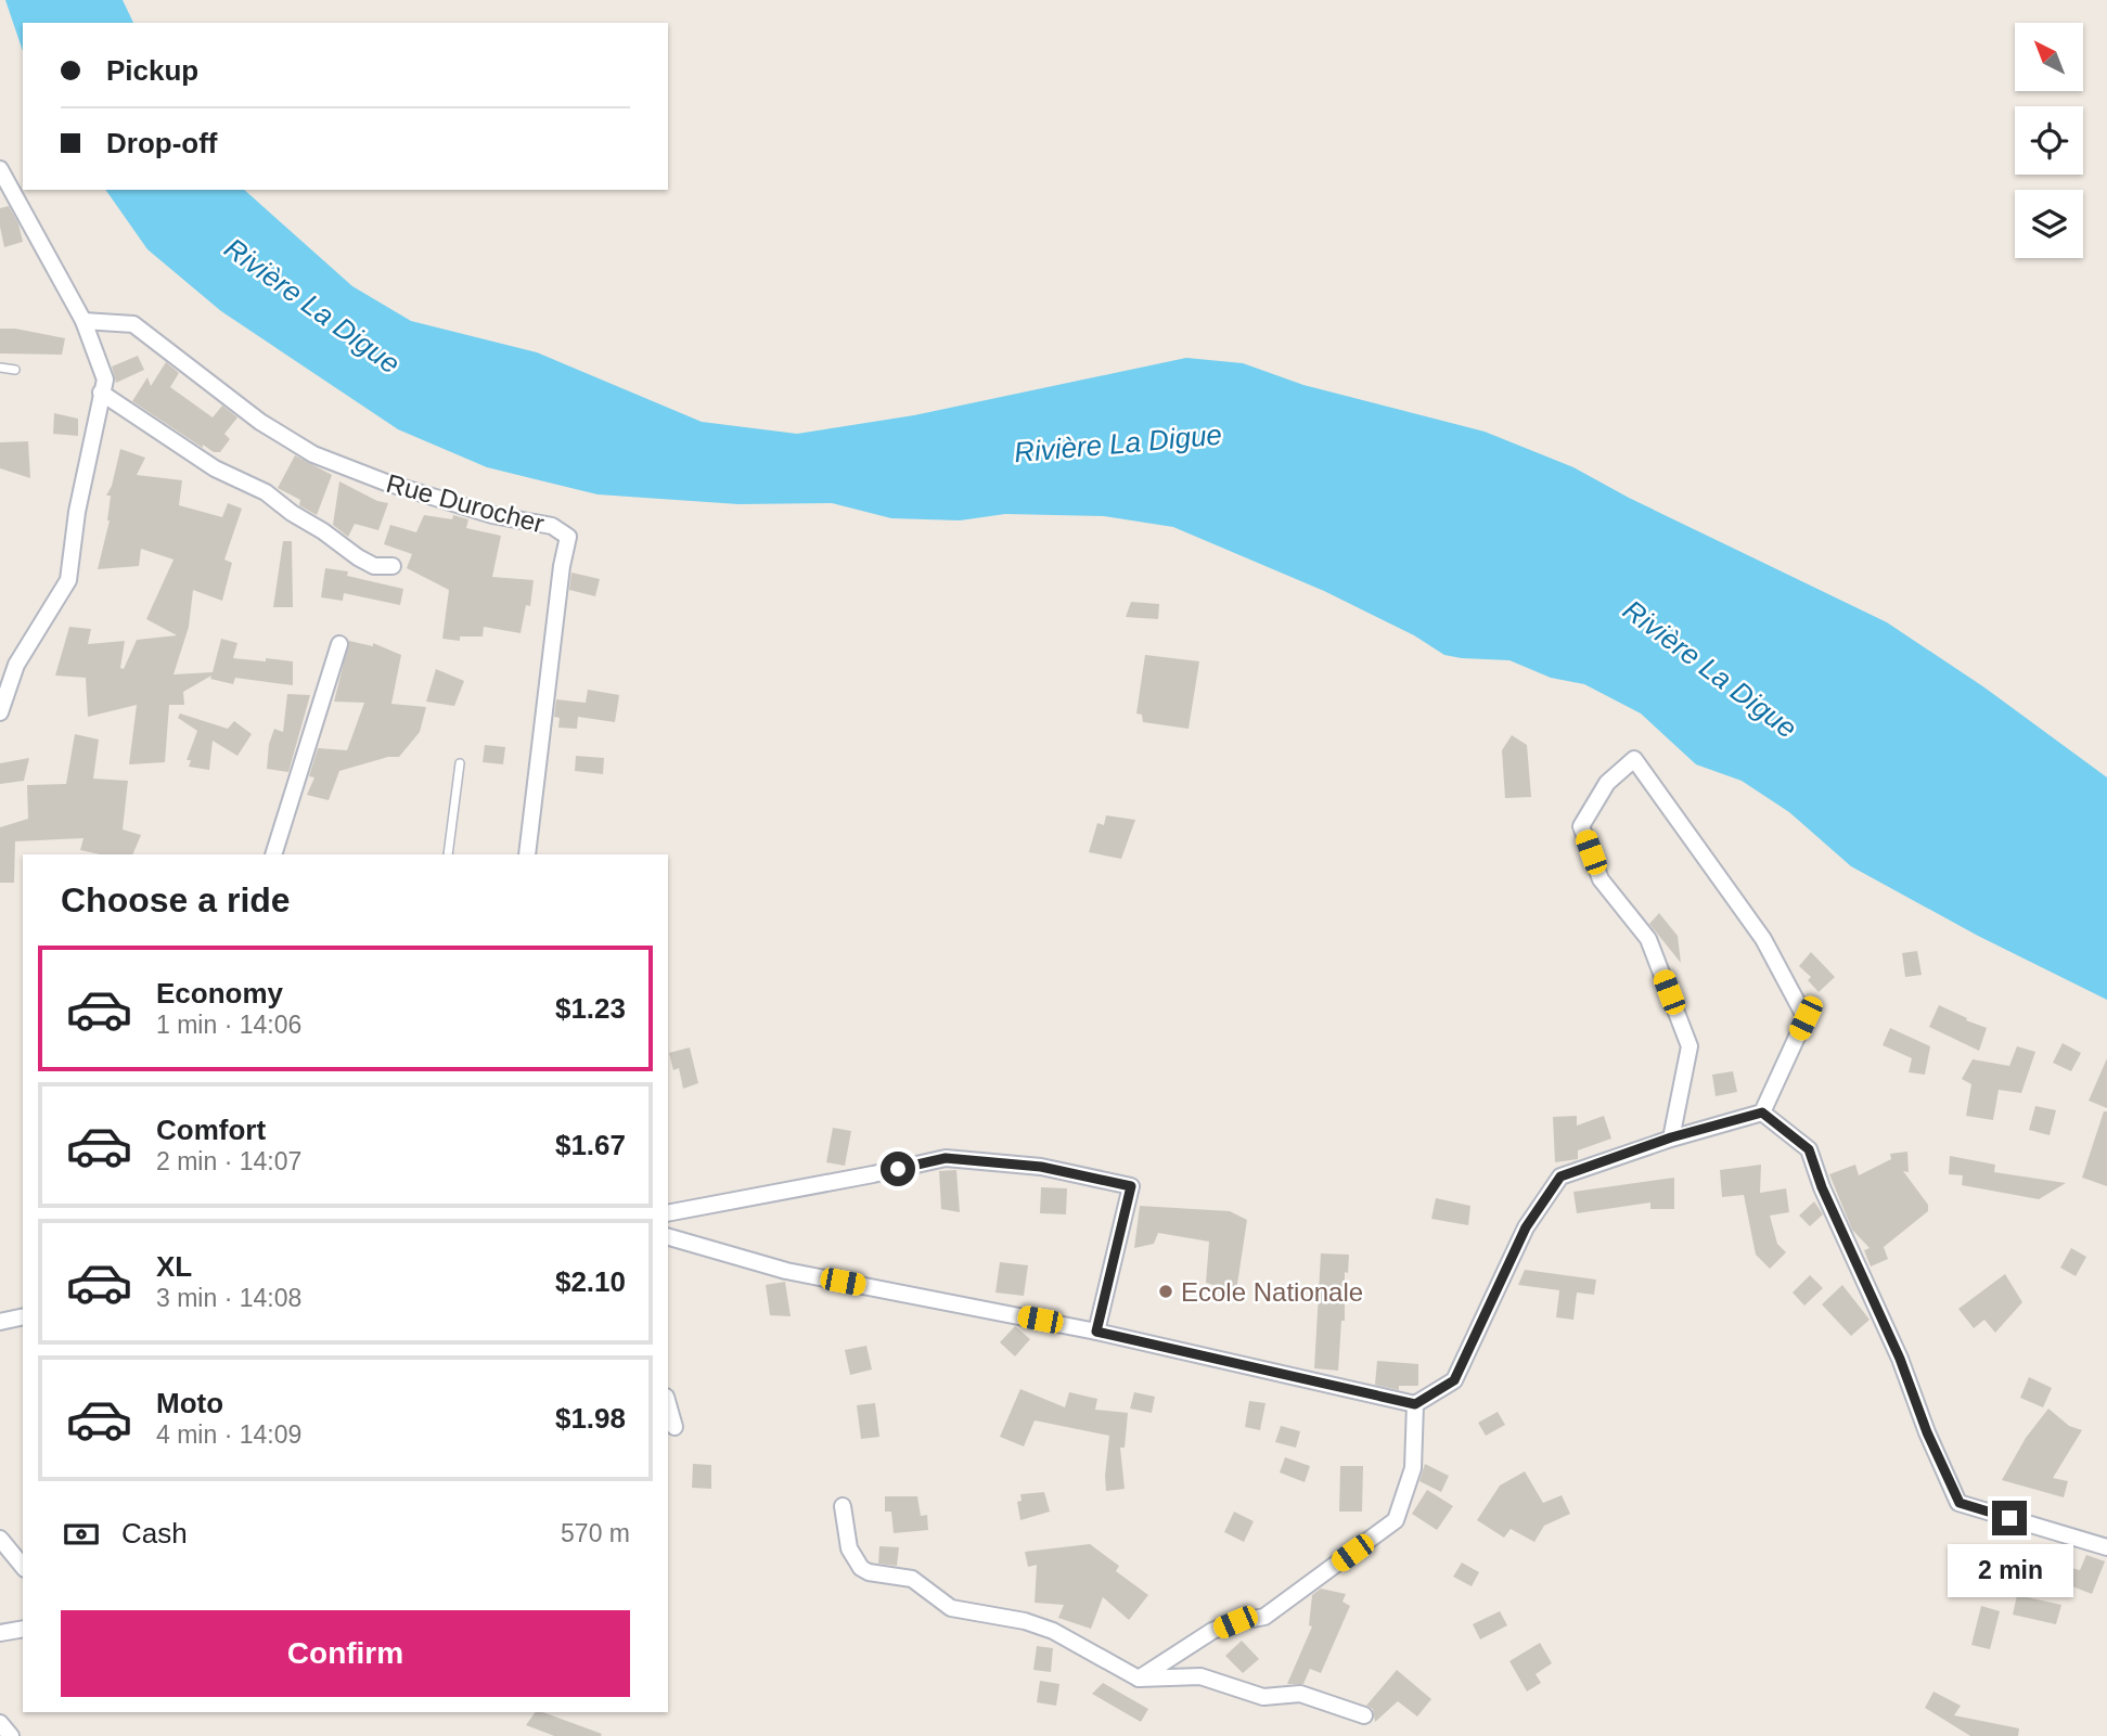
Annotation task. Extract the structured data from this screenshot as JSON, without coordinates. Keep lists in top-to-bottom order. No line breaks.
{"streets":{"street":["Rue Durocher"]},"water":["Rivière La Digue"],"places":["Ecole Nationale"],"north":"top left","page":{"banner":["Pickup","Drop-off"],"heading":"Choose a ride","list":[{"name":"Economy","note":"1 min · 14:06","value":"$1.23"},{"name":"Comfort","note":"2 min · 14:07","value":"$1.67"},{"name":"XL","note":"3 min · 14:08","value":"$2.10"},{"name":"Moto","note":"4 min · 14:09","value":"$1.98"}],"pay":["Cash","570 m"],"bubble":"2 min","buttons":"Confirm"}}
